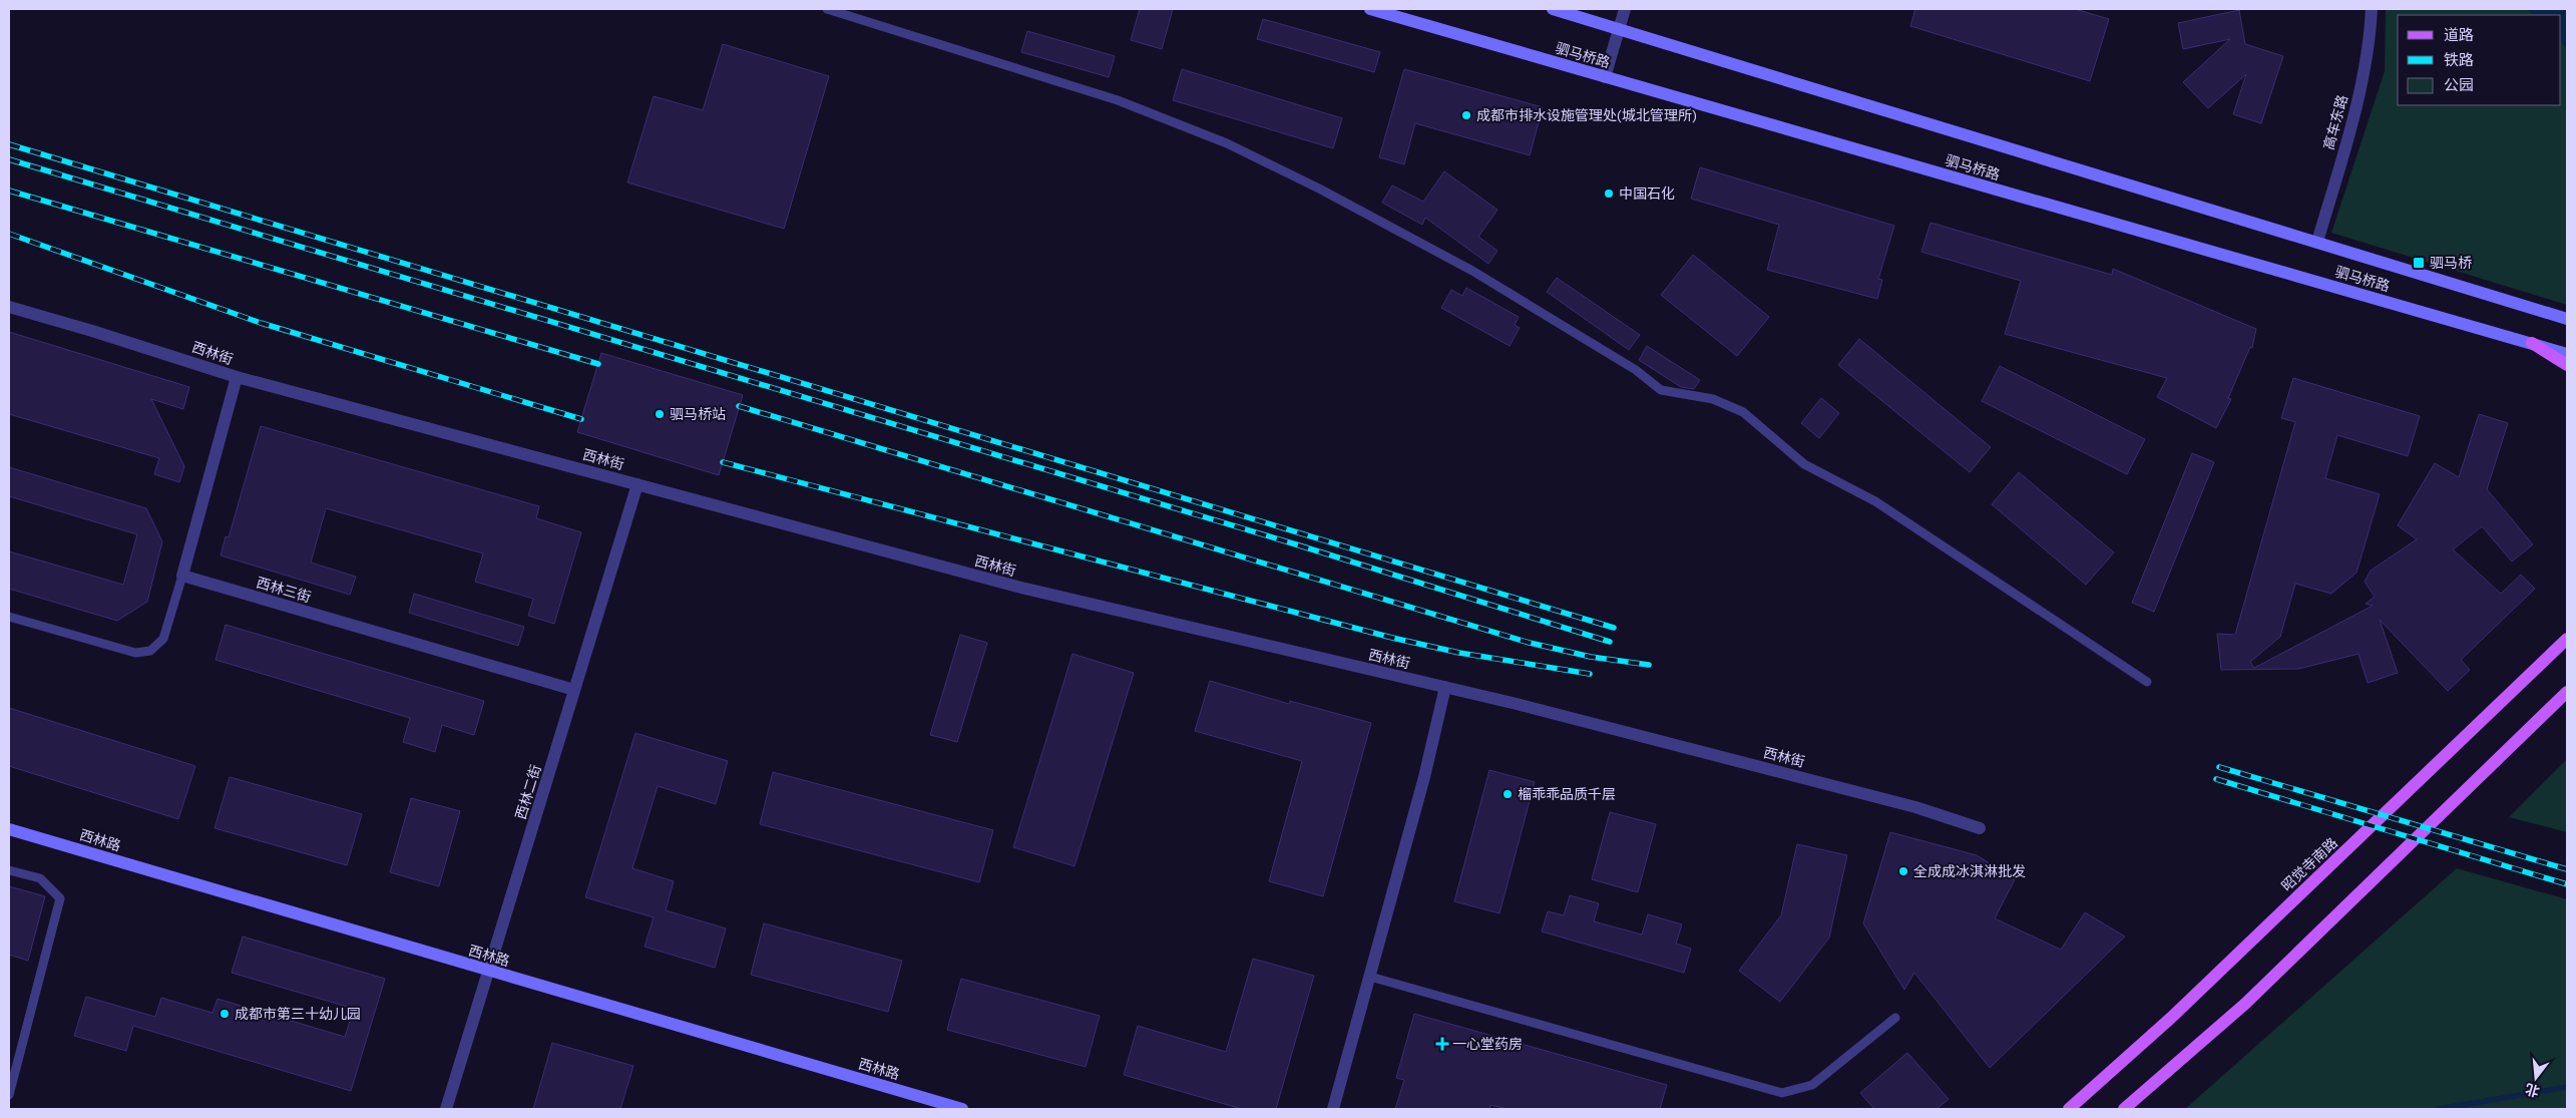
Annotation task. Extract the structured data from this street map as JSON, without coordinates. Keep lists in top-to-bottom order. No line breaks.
{"streets":{"main road":["驷马桥路","西林路","昭觉寺南路"],"street":["高车东路","西林街","西林三街","西林二街"]},"crossings":[["驷马桥路","高车东路"],["西林街","西林二街"],["西林三街","西林二街"],["西林二街","西林路"]],"places":{"other":["成都市排水设施管理处(城北管理所)","中国石化","驷马桥站","榴乖乖品质千层","全成成冰淇淋批发","成都市第三十幼儿园"],"transit":["驷马桥"],"health":["一心堂药房"]},"legend":["道路","铁路","公园"],"north":"bottom"}
